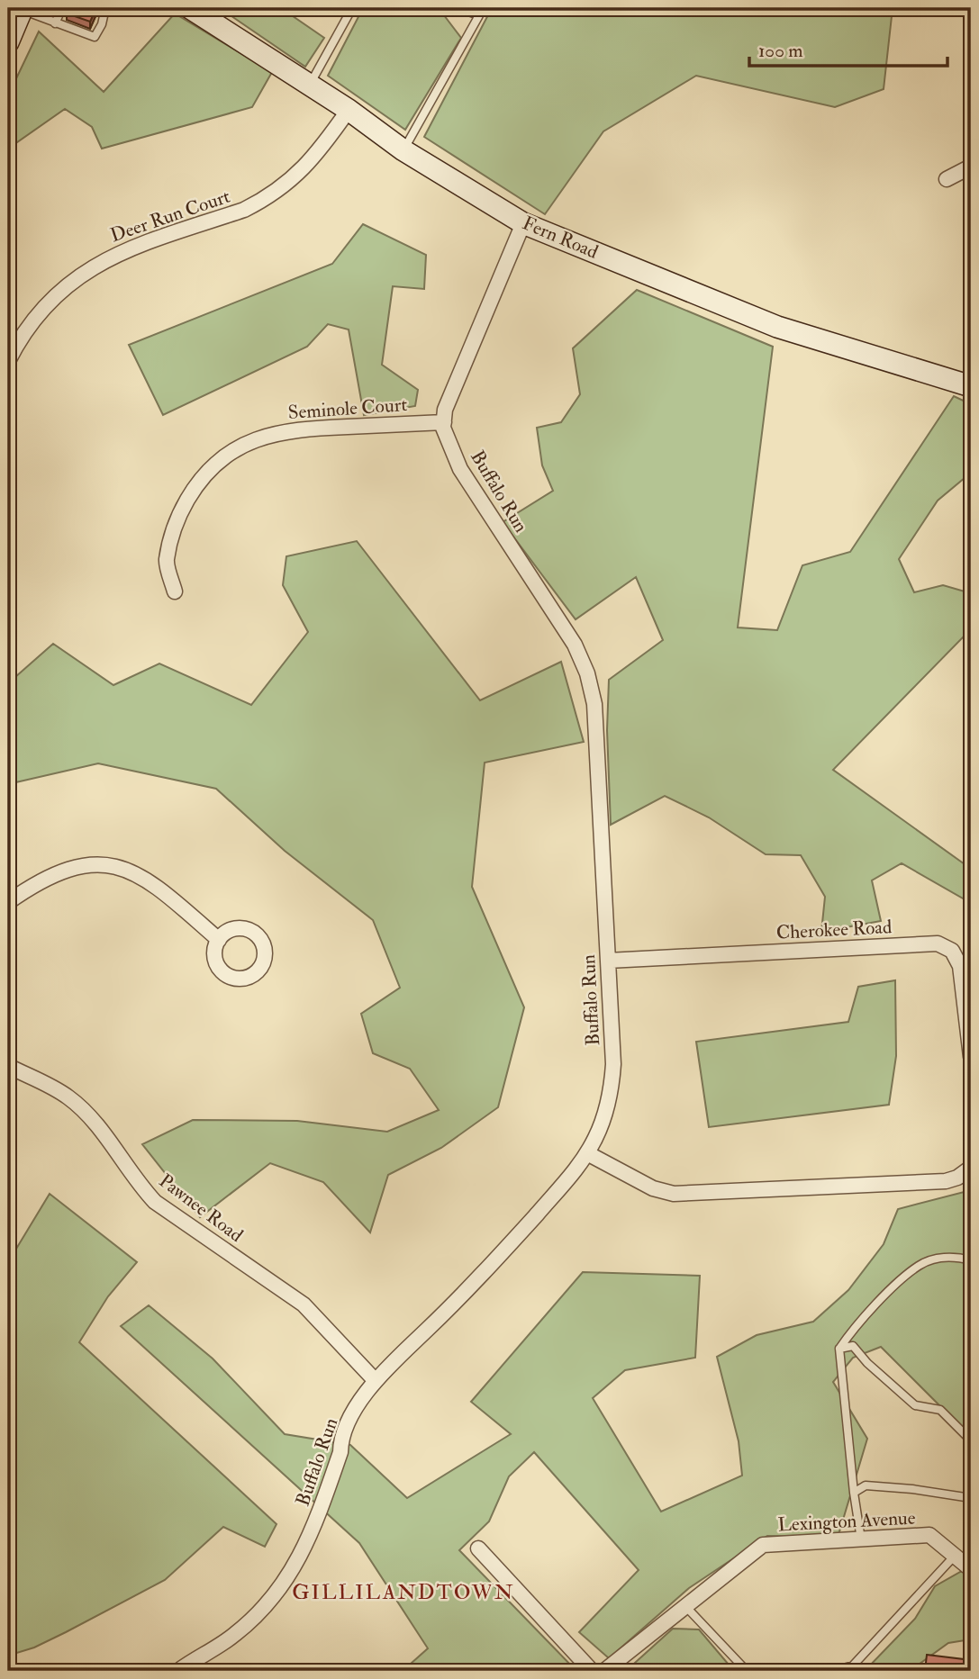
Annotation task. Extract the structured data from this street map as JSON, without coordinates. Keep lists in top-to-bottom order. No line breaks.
{"streets":{"street":["Deer Run Court","Fern Road","Seminole Court","Buffalo Run","Cherokee Road","Pawnee Road","Lexington Avenue"]},"crossings":[["Deer Run Court","Fern Road"],["Seminole Court","Buffalo Run"],["Buffalo Run","Cherokee Road"],["Buffalo Run","Pawnee Road"]],"districts":["GILLILANDTOWN"],"scale_bar":"100 m"}
